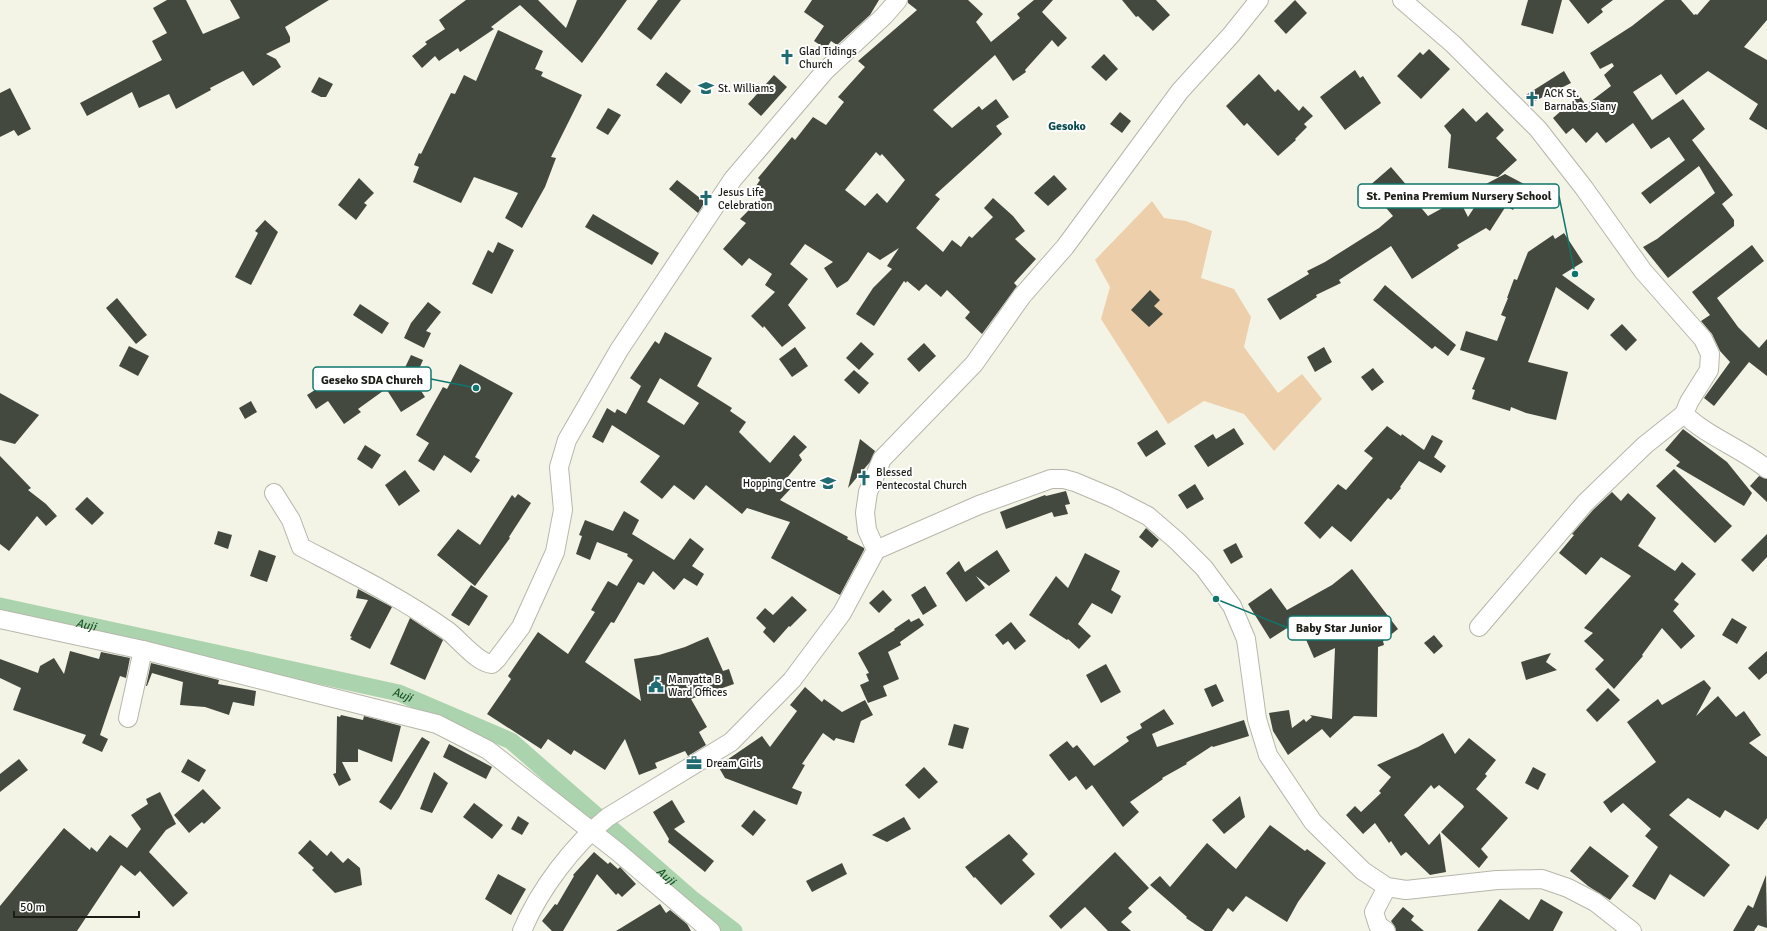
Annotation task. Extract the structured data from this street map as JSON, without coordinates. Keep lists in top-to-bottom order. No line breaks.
{"districts":["Gesoko"],"water":["Auji"],"places":{"church":["Glad Tidings Church","ACK St. Barnabas Siany","Jesus Life Celebration","Blessed Pentecostal Church"],"school or university":["St. Williams","Hopping Centre"],"other":["St. Penina Premium Nursery School","Geseko SDA Church","Baby Star Junior"],"public building":["Manyatta B Ward Offices"],"office":["Dream Girls"]},"scale_bar":"50 m"}
